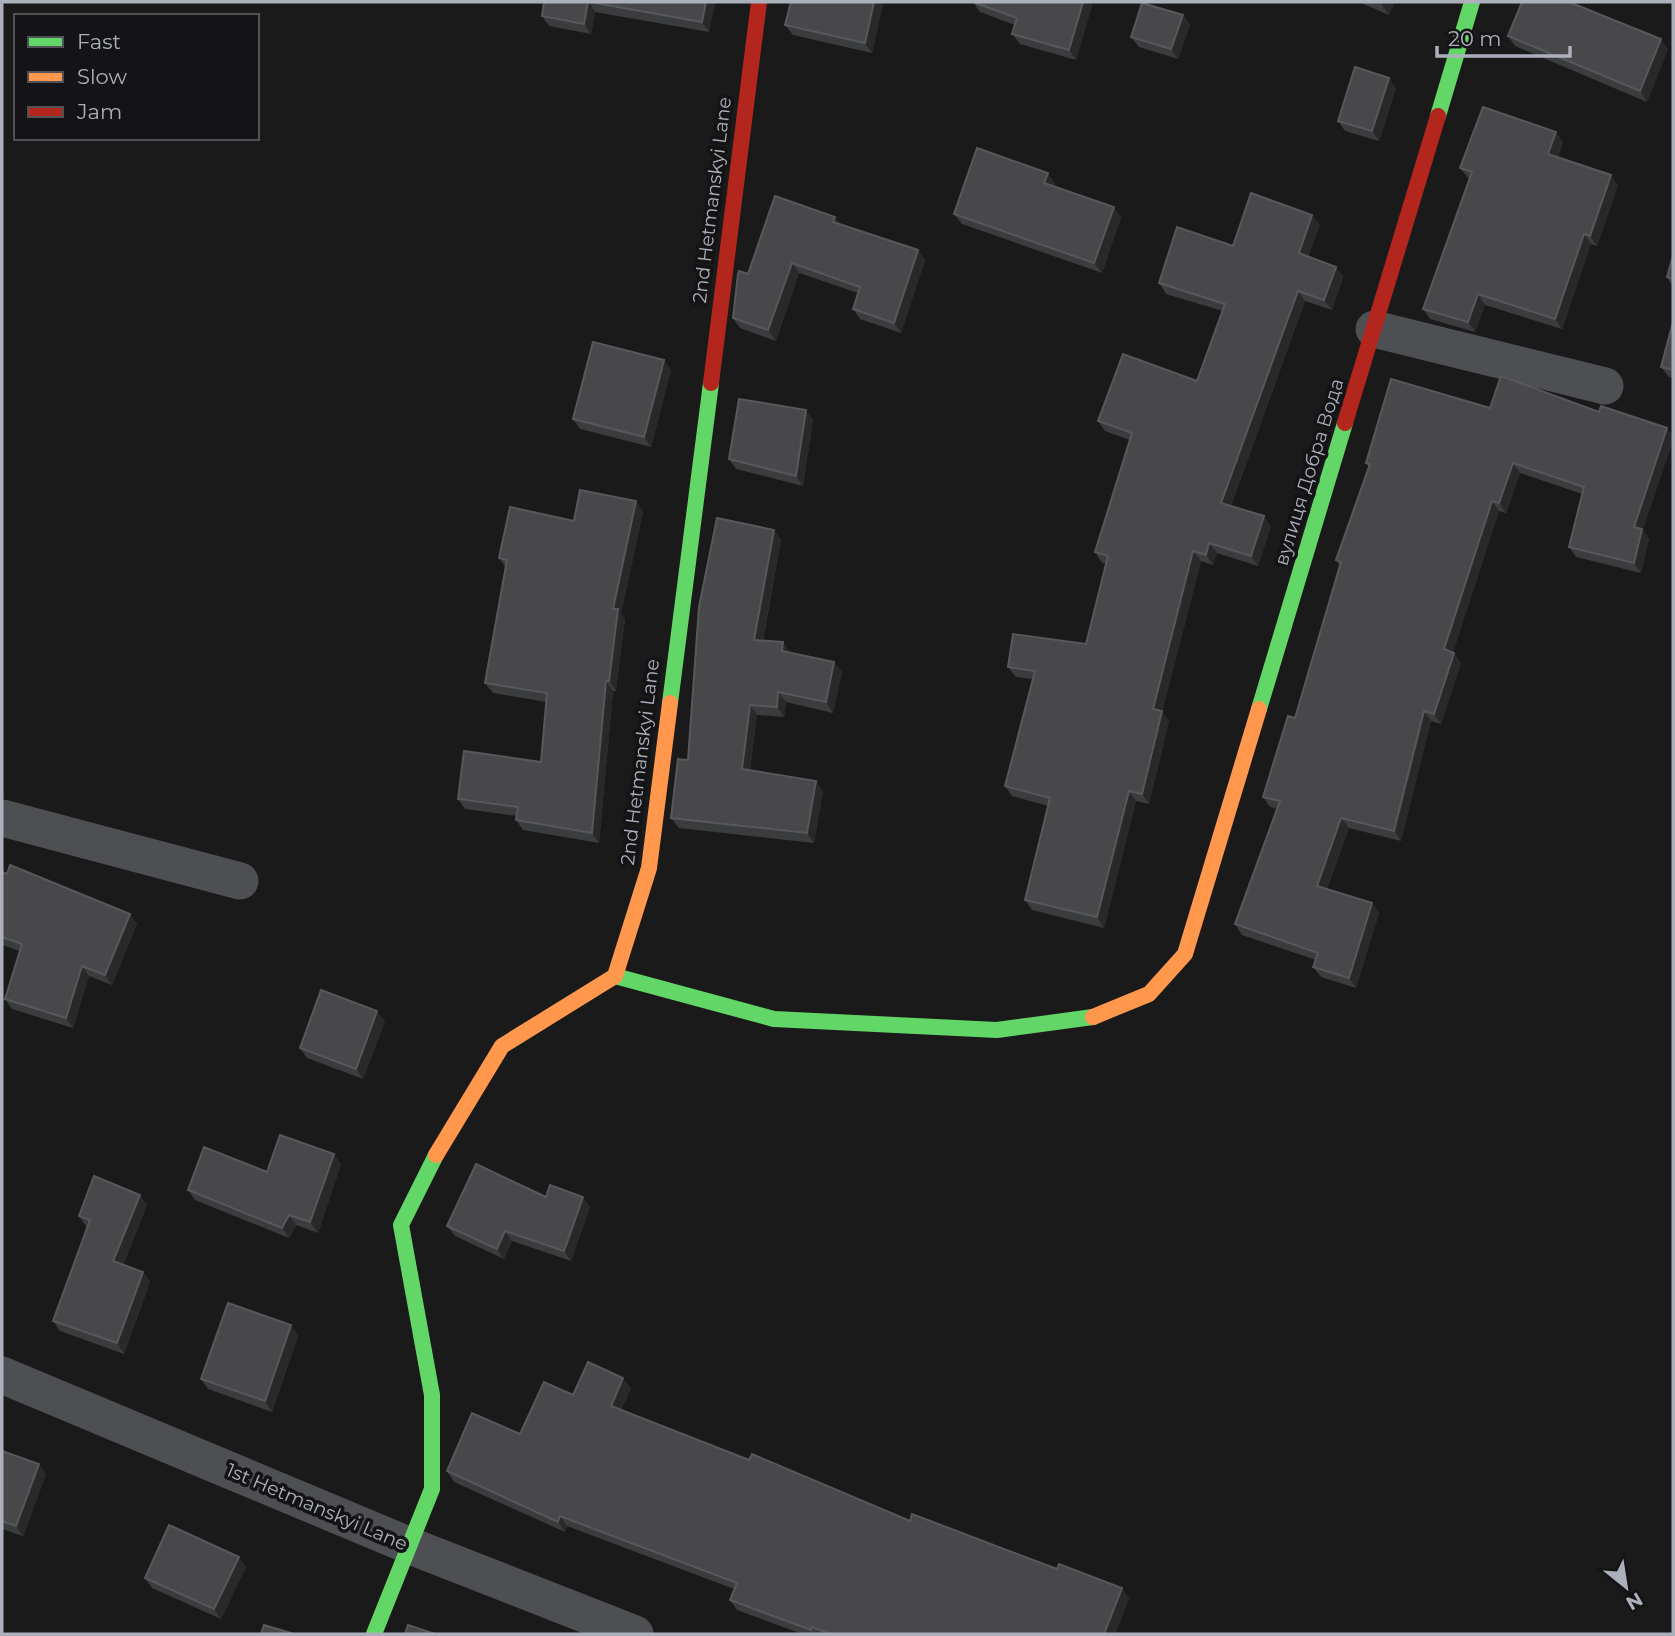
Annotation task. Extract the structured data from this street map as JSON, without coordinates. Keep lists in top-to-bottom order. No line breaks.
{"streets":{"street":["2nd Hetmanskyi Lane","вулиця Добра Вода","1st Hetmanskyi Lane"]},"crossings":[["2nd Hetmanskyi Lane","вулиця Добра Вода"]],"legend":["Fast","Slow","Jam"],"scale_bar":"20 m","north":"bottom right"}
